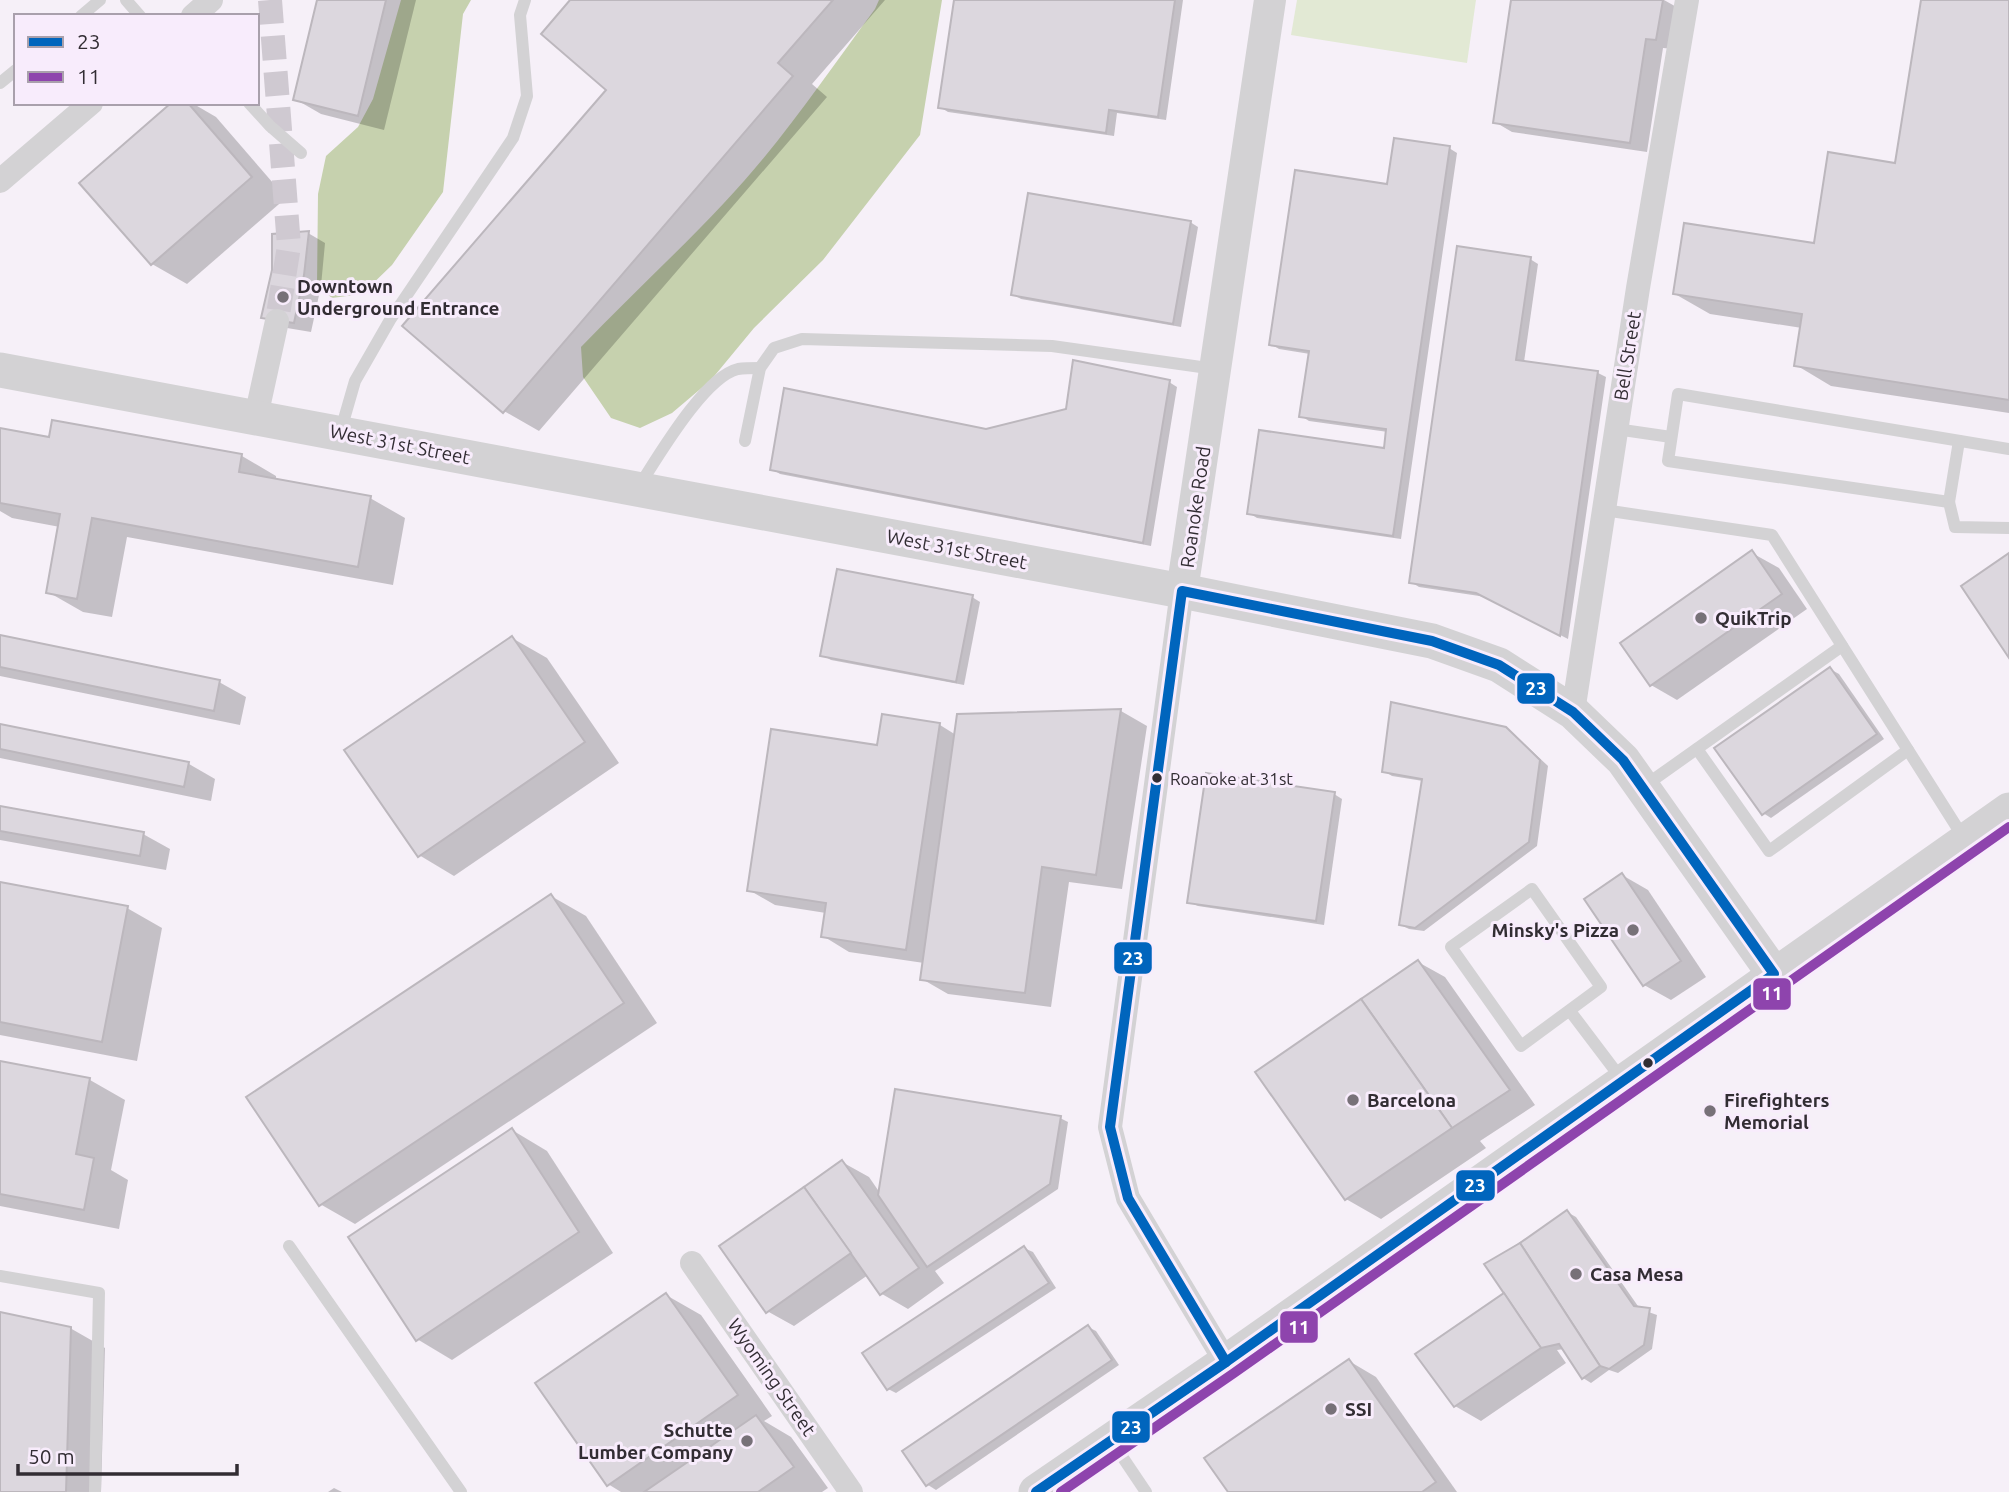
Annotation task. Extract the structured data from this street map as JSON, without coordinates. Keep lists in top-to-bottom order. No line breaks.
{"streets":{"main road":["West 31st Street"],"street":["Bell Street","Roanoke Road","Wyoming Street"]},"crossings":[["Bell Street","West 31st Street"],["West 31st Street","Roanoke Road"]],"places":["Downtown Underground Entrance","QuikTrip","Roanoke at 31st","Minsky's Pizza","Barcelona","Firefighters Memorial","Casa Mesa","SSI","Schutte Lumber Company"],"lines":["transit line 23","transit line 11"],"legend":["23","11"],"scale_bar":"50 m"}
